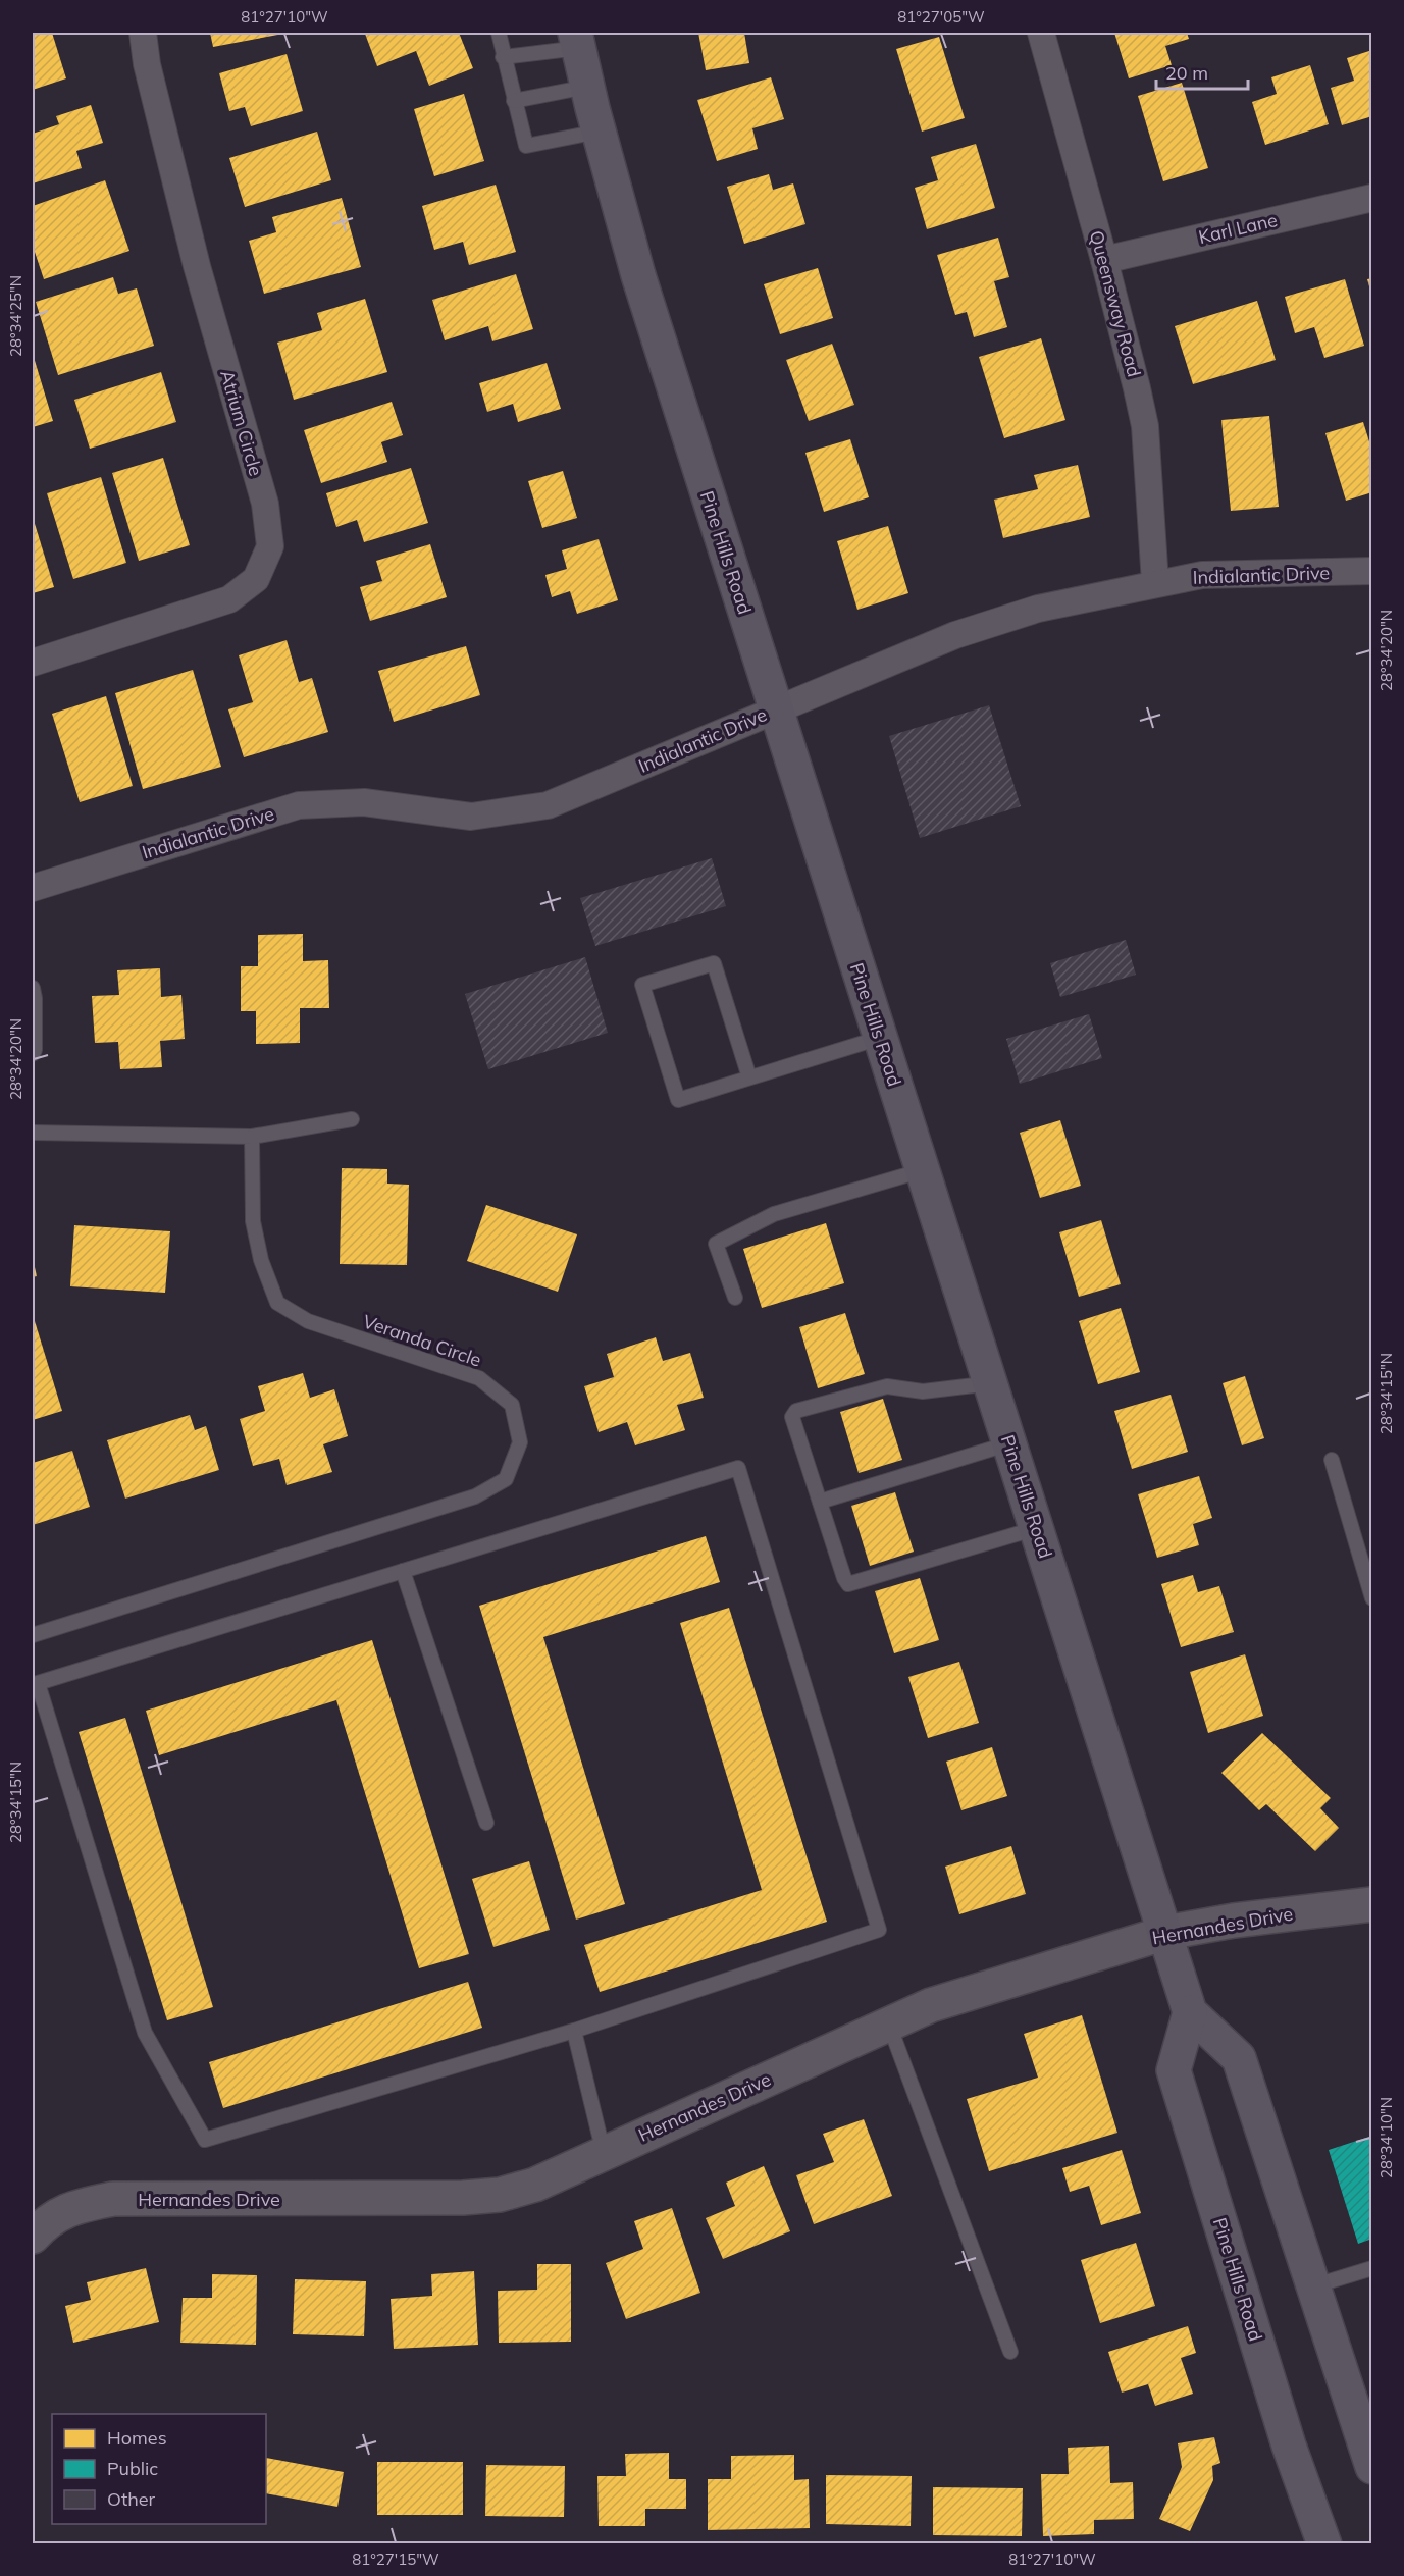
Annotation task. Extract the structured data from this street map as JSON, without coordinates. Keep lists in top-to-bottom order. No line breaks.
{"streets":{"main road":["Pine Hills Road"],"street":["Karl Lane","Queensway Road","Atrium Circle","Indialantic Drive","Hernandes Drive"],"lane":["Veranda Circle"]},"crossings":[["Karl Lane","Queensway Road"],["Queensway Road","Indialantic Drive"],["Pine Hills Road","Indialantic Drive"],["Pine Hills Road","Hernandes Drive"]],"legend":["Homes","Public","Other"],"scale_bar":"20 m","coordinates":["81°27'10\"W","81°27'05\"W","28°34'25\"N","28°34'20\"N","28°34'15\"N","28°34'10\"N","81°27'15\"W"]}
